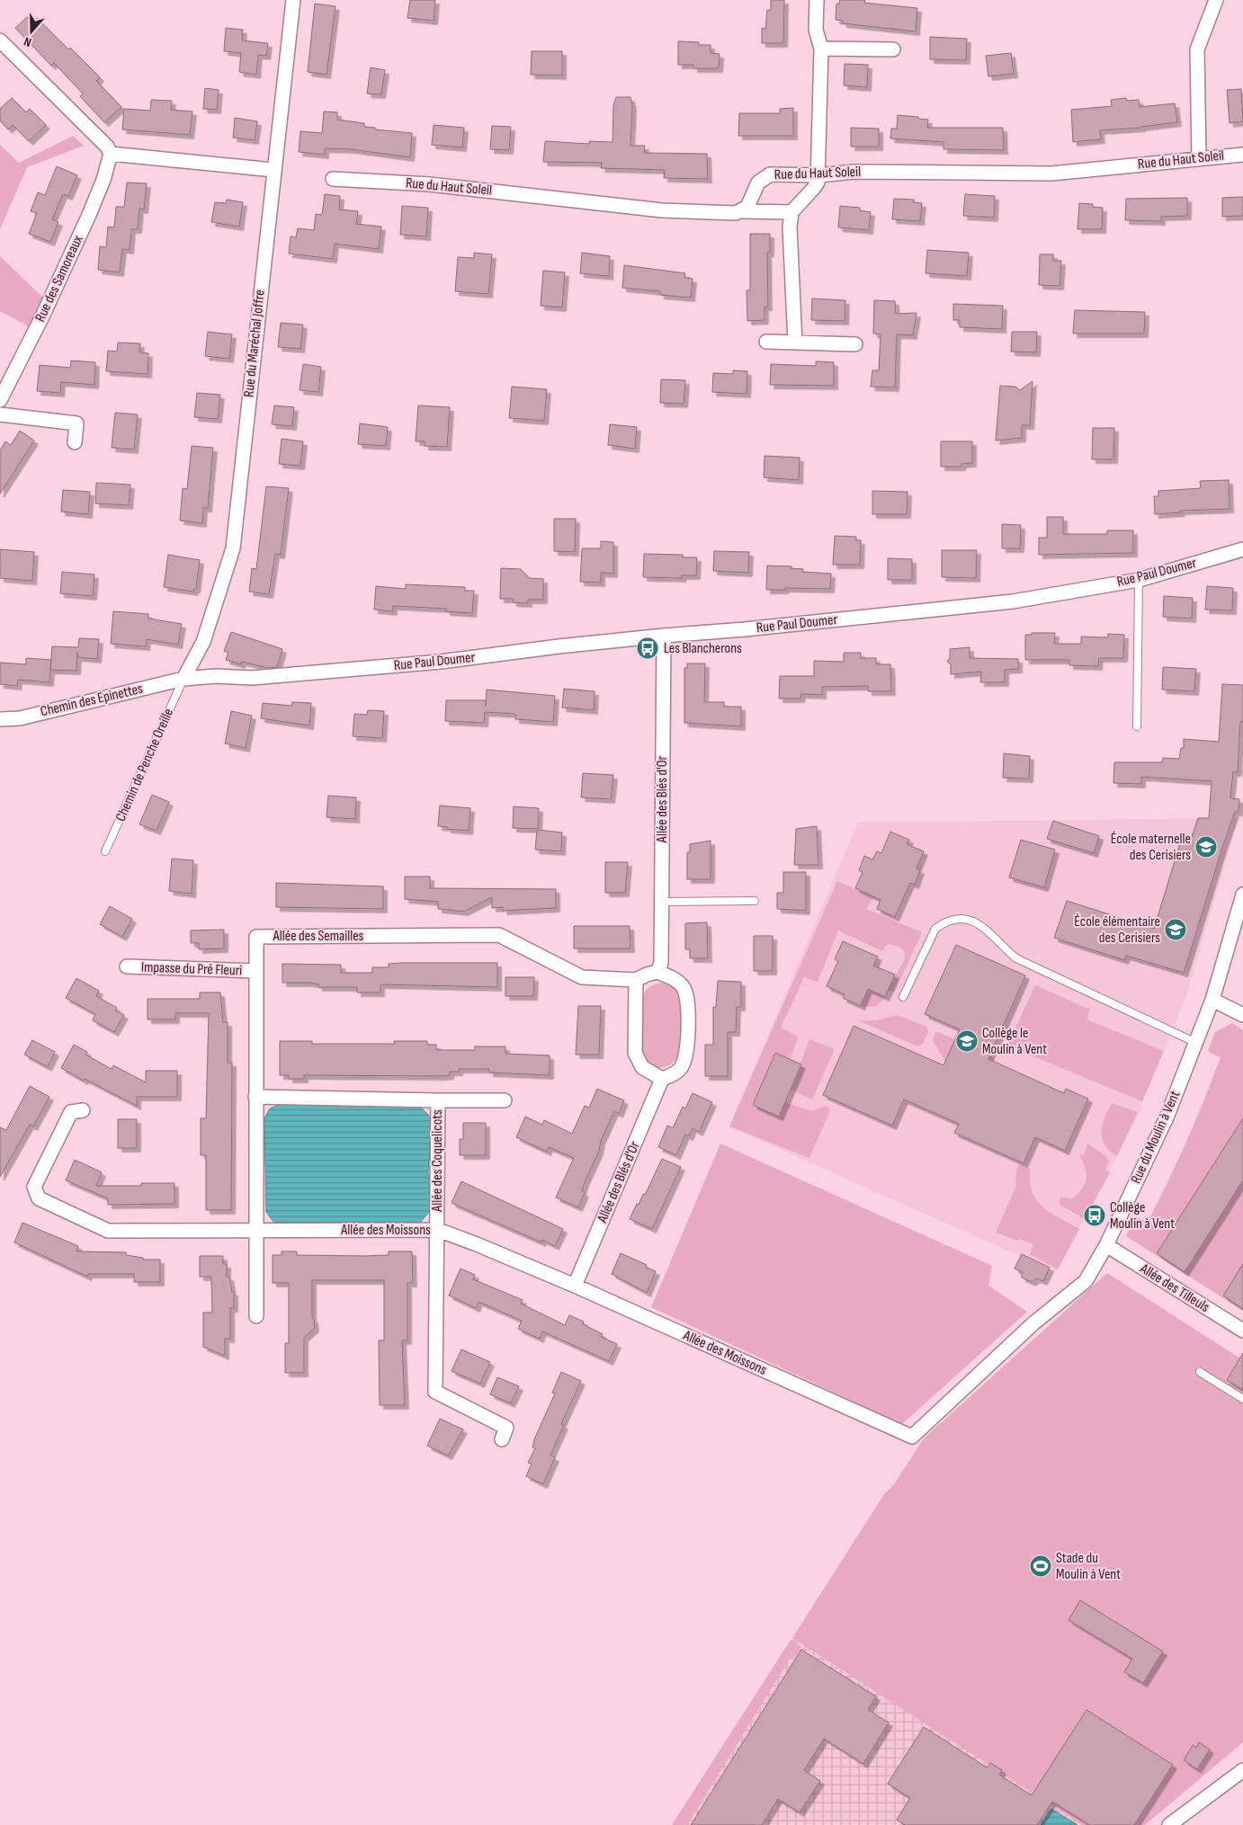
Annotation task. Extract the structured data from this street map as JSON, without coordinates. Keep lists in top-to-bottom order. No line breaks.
{"streets":{"street":["Rue du Haut Soleil","Rue des Samoreaux","Rue du Maréchal Joffre","Rue Paul Doumer","Chemin des Epinettes","Allée des Blés d'Or","Allée des Semailles","Impasse du Pré Fleuri","Rue du Moulin à Vent","Allée des Coquelicots","Allée des Moissons","Allée des Tilleuls"],"lane":["Chemin de Penche Oreille"]},"crossings":[["Rue du Maréchal Joffre","Rue Paul Doumer"],["Rue du Maréchal Joffre","Chemin des Epinettes"],["Rue du Maréchal Joffre","Chemin de Penche Oreille"],["Rue Paul Doumer","Chemin des Epinettes"],["Rue Paul Doumer","Chemin de Penche Oreille"],["Rue Paul Doumer","Allée des Blés d'Or"],["Chemin des Epinettes","Chemin de Penche Oreille"],["Allée des Blés d'Or","Allée des Semailles"],["Allée des Blés d'Or","Allée des Moissons"],["Allée des Semailles","Impasse du Pré Fleuri"],["Allée des Semailles","Allée des Coquelicots"],["Allée des Semailles","Allée des Moissons"],["Rue du Moulin à Vent","Allée des Moissons"],["Rue du Moulin à Vent","Allée des Tilleuls"],["Allée des Coquelicots","Allée des Moissons"]],"places":{"bus stop":["Les Blancherons","Collège Moulin à Vent"],"school or university":["École maternelle des Cerisiers","École élémentaire des Cerisiers","Collège le Moulin à Vent"],"sports":["Stade du Moulin à Vent"]},"north":"bottom"}
